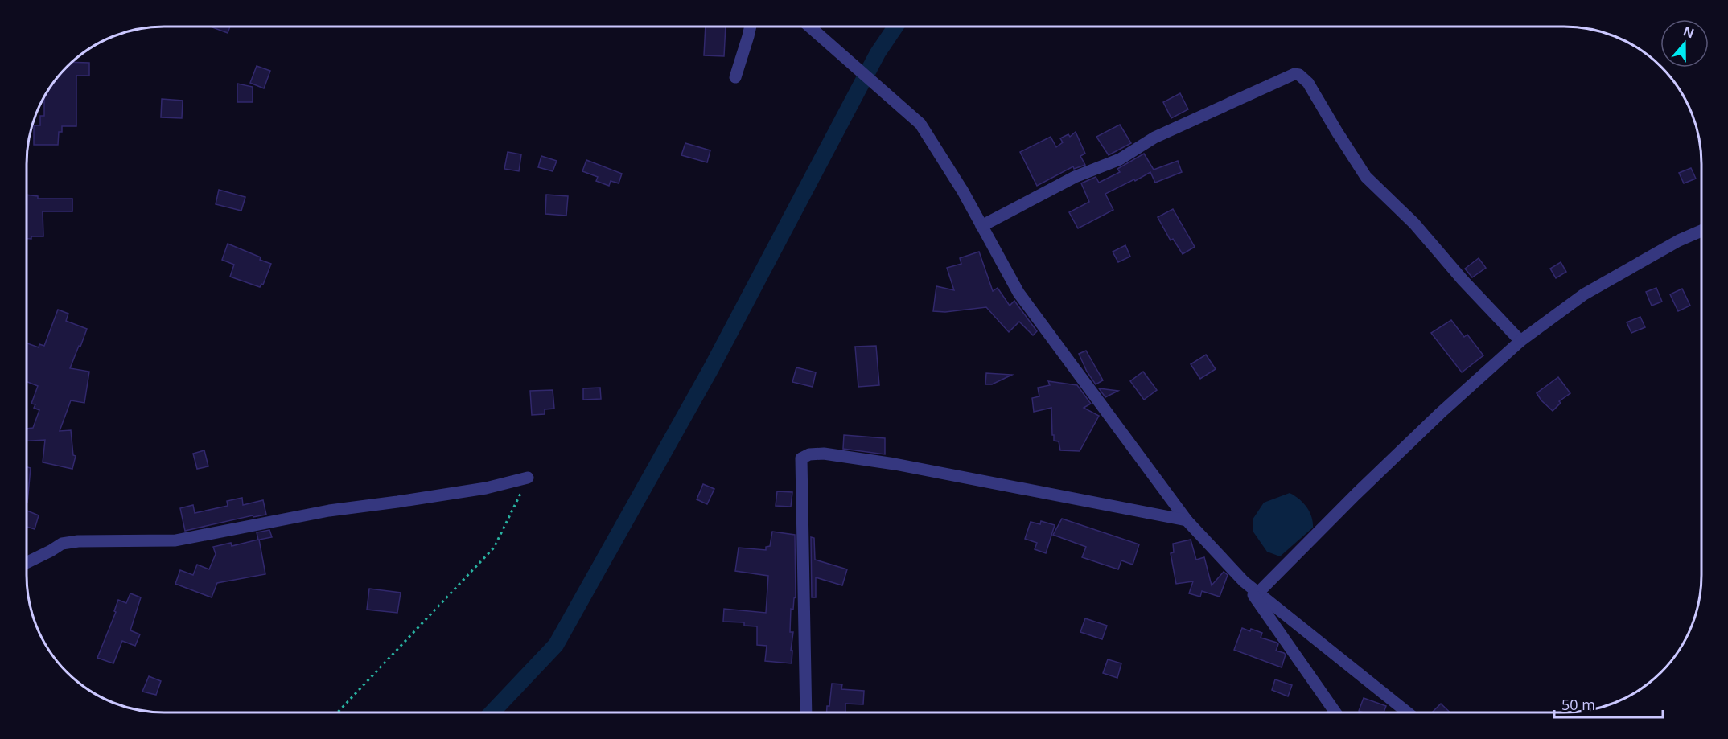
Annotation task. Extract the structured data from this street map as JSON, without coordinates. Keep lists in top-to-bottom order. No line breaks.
{"scale_bar":"50 m","north":"top"}
